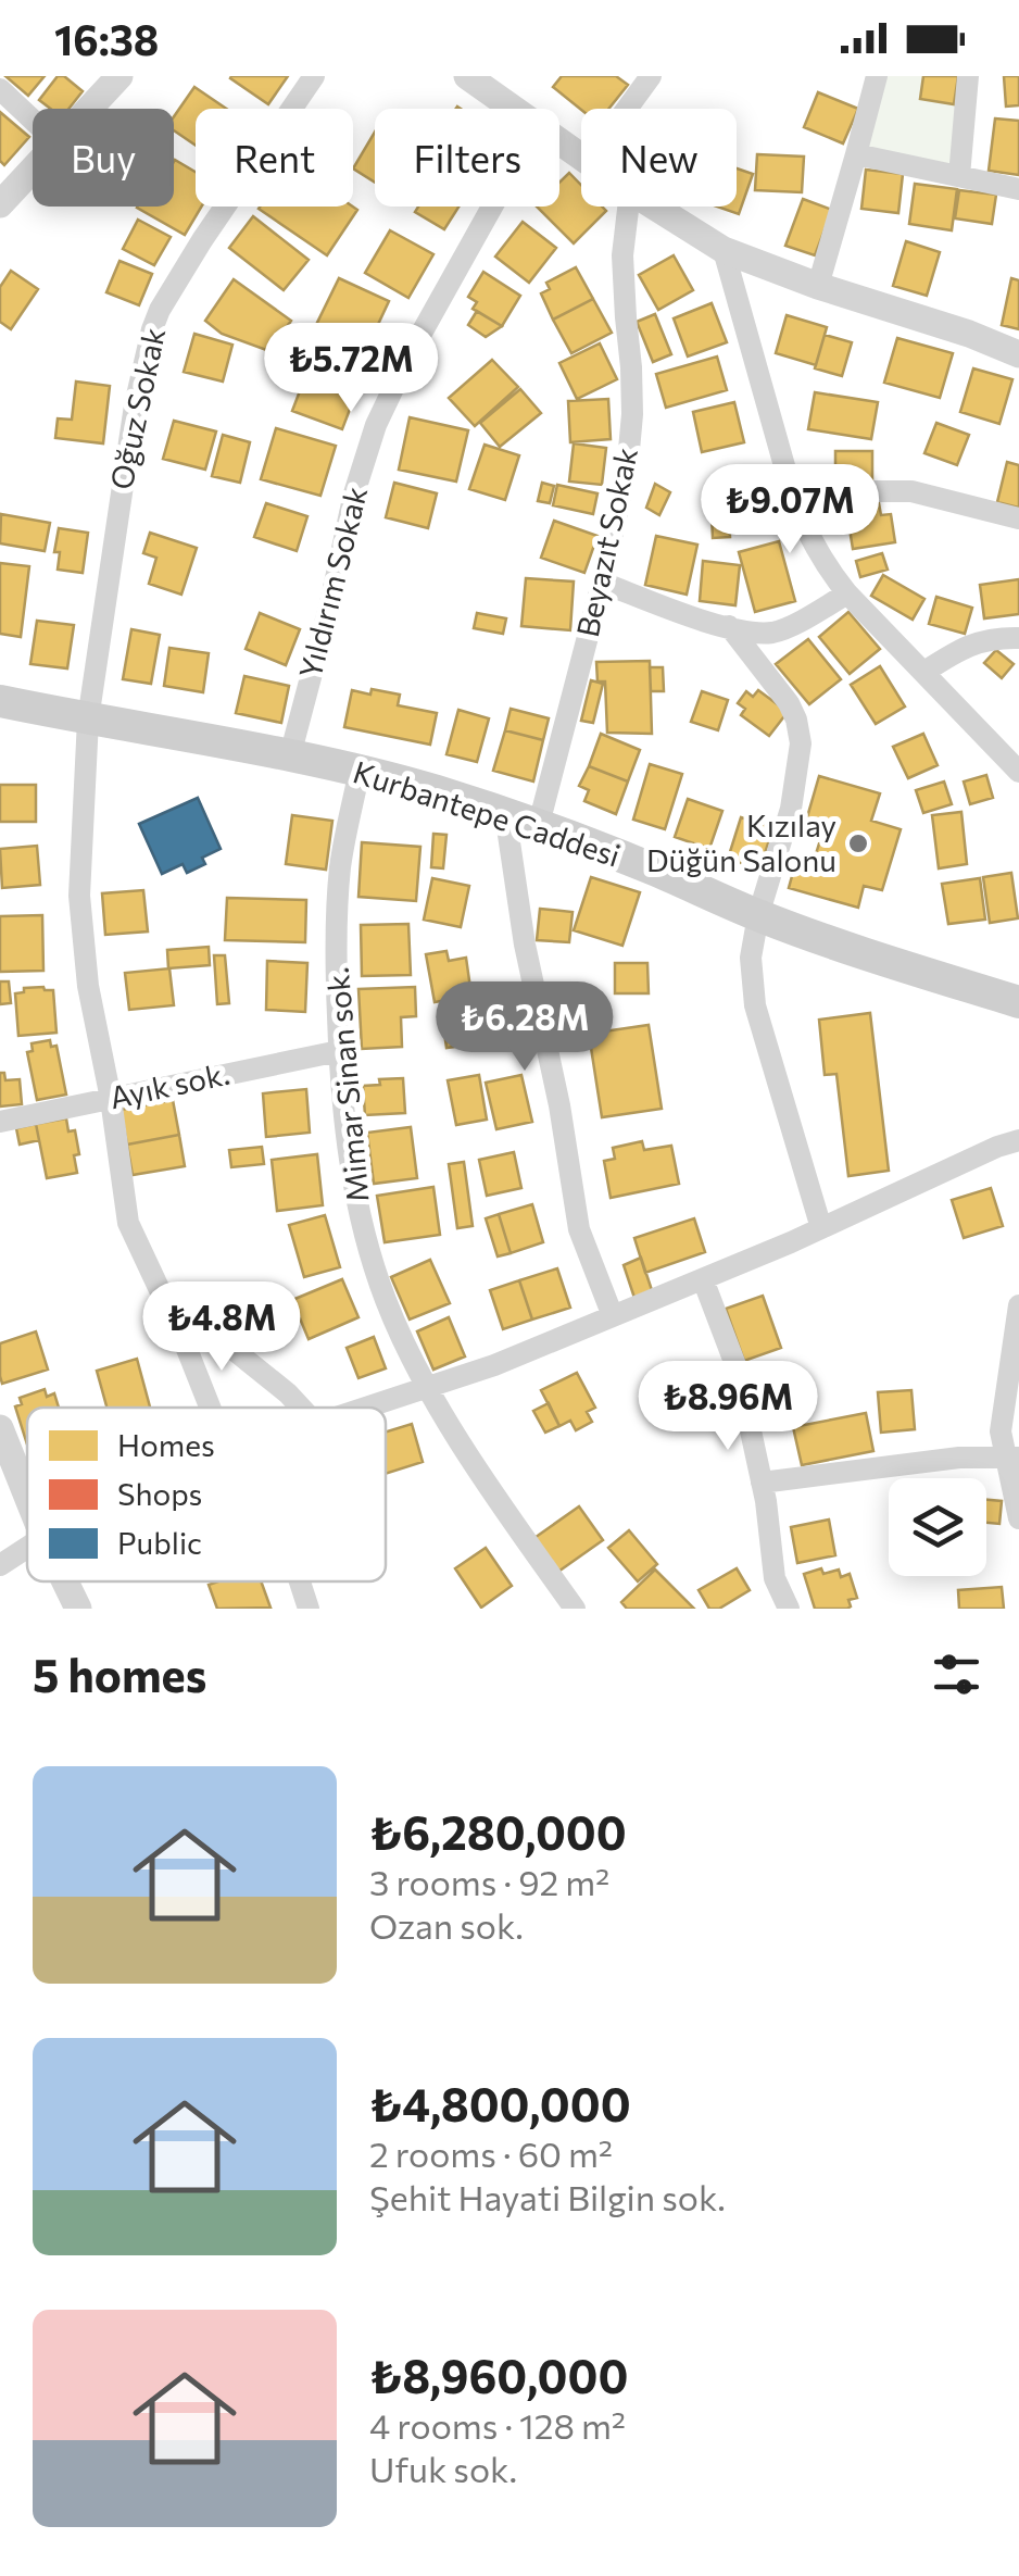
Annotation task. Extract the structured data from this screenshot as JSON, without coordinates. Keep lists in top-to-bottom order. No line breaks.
{"streets":{"main road":["Kurbantepe Caddesi"],"street":["Oğuz Sokak","Beyazıt Sokak","Yıldırım Sokak","Mimar Sinan sok.","Ayık sok."]},"crossings":[["Oğuz Sokak","Kurbantepe Caddesi"],["Oğuz Sokak","Ayık sok."],["Beyazıt Sokak","Kurbantepe Caddesi"],["Yıldırım Sokak","Kurbantepe Caddesi"],["Kurbantepe Caddesi","Mimar Sinan sok."],["Mimar Sinan sok.","Ayık sok."]],"places":["Kızılay Düğün Salonu"],"legend":["Homes","Shops","Public"],"page":{"status":"16:38","chip":["Buy","Rent","Filters","New"],"price":["₺5.72M","₺9.07M","₺6.28M","₺4.8M","₺8.96M"],"heading":"5 homes","list":[{"name":"₺6,280,000","note":"3 rooms · 92 m² · Ozan sok."},{"name":"₺4,800,000","note":"2 rooms · 60 m² · Şehit Hayati Bilgin sok."},{"name":"₺8,960,000","note":"4 rooms · 128 m² · Ufuk sok."}]}}
